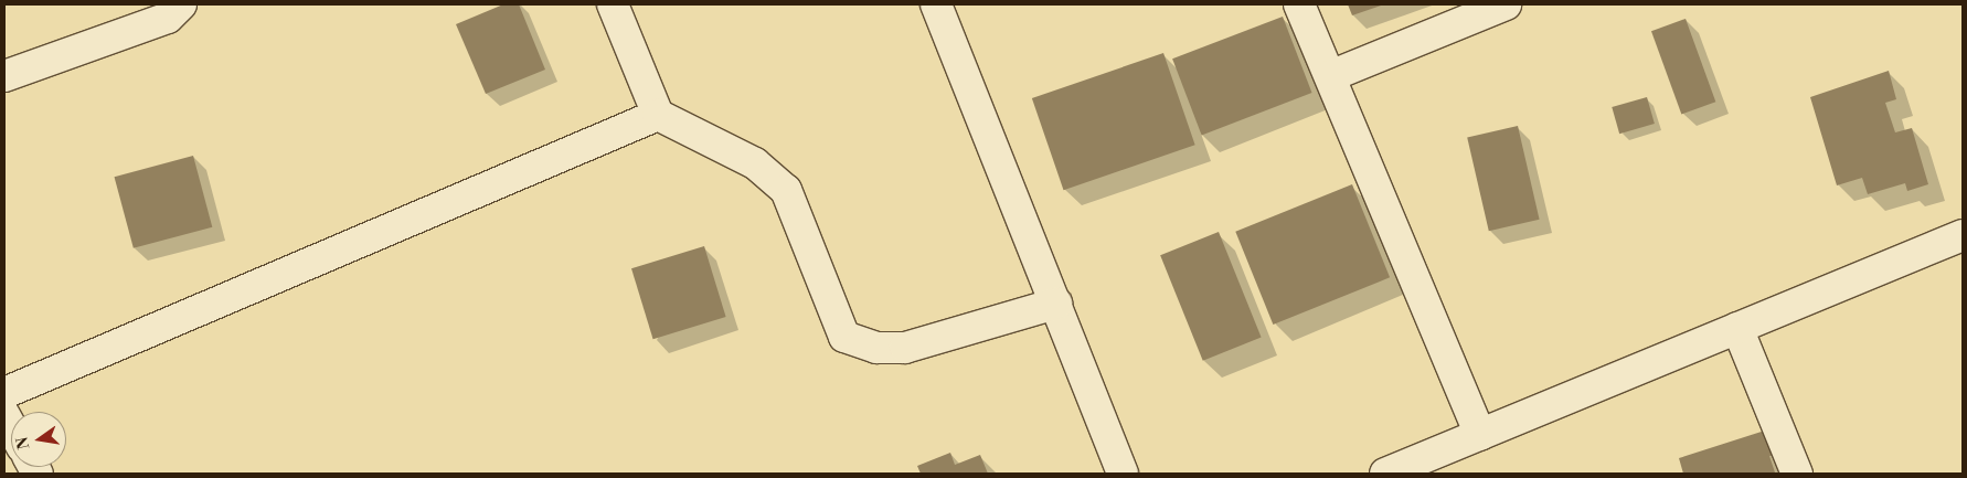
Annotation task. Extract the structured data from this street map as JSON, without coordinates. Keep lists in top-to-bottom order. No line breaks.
{"north":"left"}
